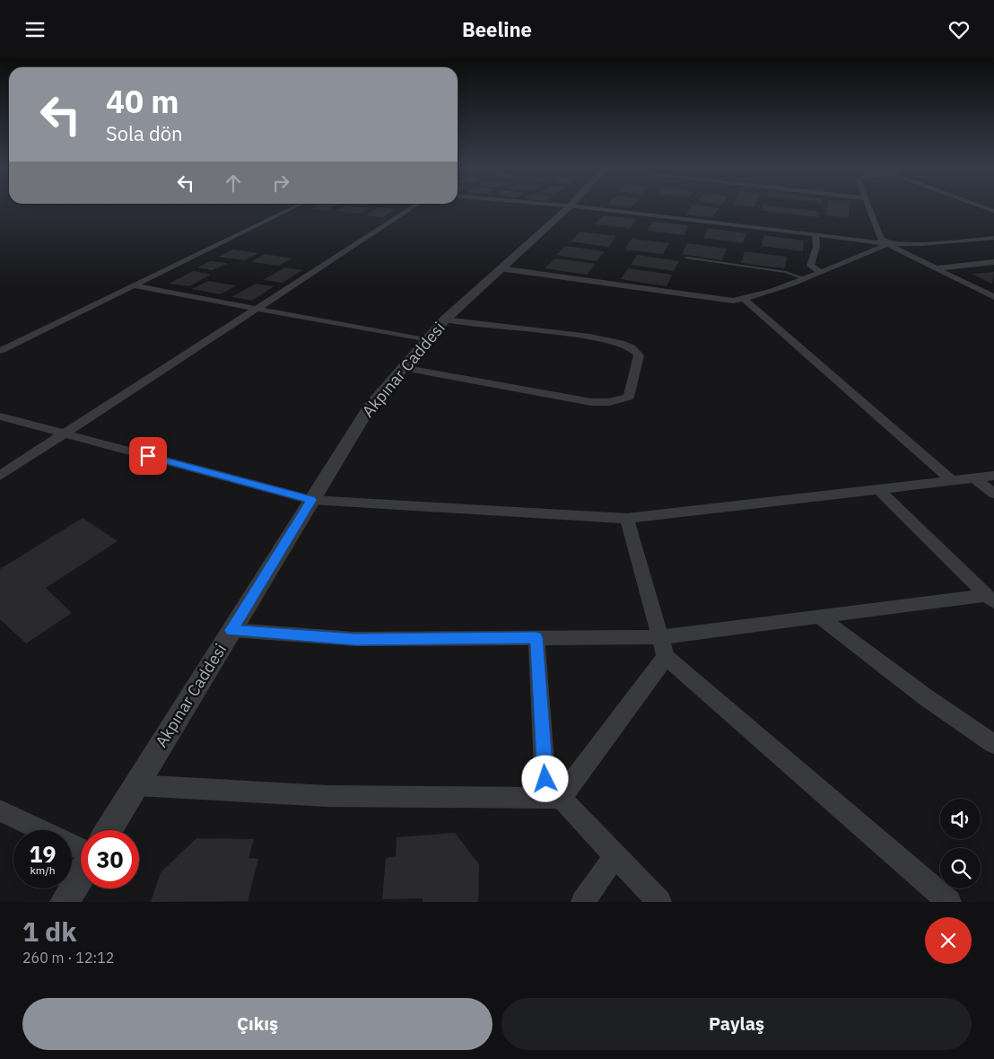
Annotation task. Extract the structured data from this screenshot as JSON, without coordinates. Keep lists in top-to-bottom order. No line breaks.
{"streets":{"street":["Akpınar Caddesi"]},"page":{"header":"Beeline","turn":["40 m","Sola dön"],"speed":"19 km/h","limit":"30","heading":["1 dk","260 m · 12:12"],"buttons":["Çıkış","Paylaş"]}}
